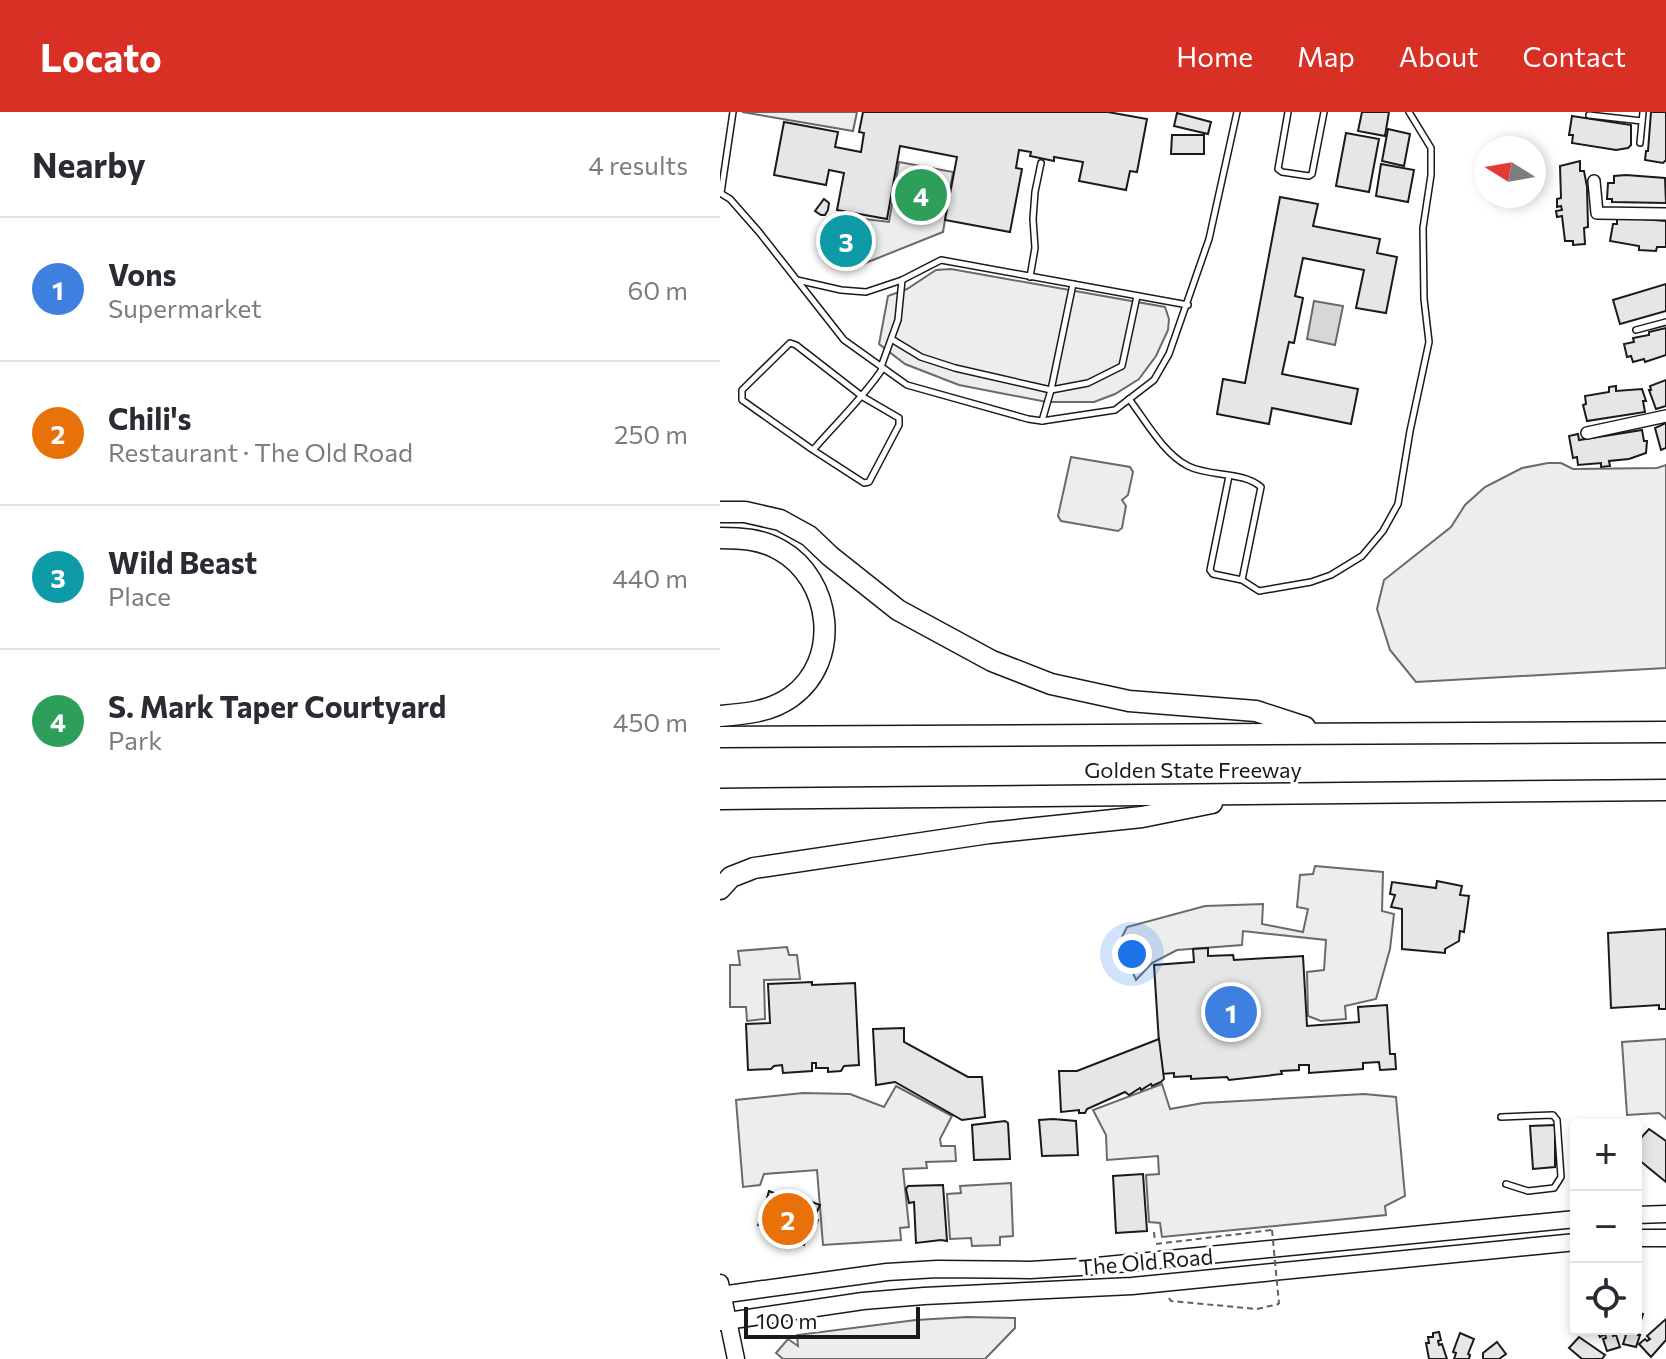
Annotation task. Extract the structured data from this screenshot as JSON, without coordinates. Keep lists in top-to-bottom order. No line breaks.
{"streets":{"highway":["Golden State Freeway"],"main road":["The Old Road"]},"scale_bar":"100 m","north":"left","page":{"header":"Locato","nav":["Home","Map","About","Contact"],"heading":["Nearby","4 results"],"pins":["4","3","1","2"],"list":[{"mark":"1","name":"Vons","note":"Supermarket","value":"60 m"},{"mark":"2","name":"Chili's","note":"Restaurant · The Old Road","value":"250 m"},{"mark":"3","name":"Wild Beast","note":"Place","value":"440 m"},{"mark":"4","name":"S. Mark Taper Courtyard","note":"Park","value":"450 m"}],"map_buttons":["+","−"],"scale":"100 m"}}
